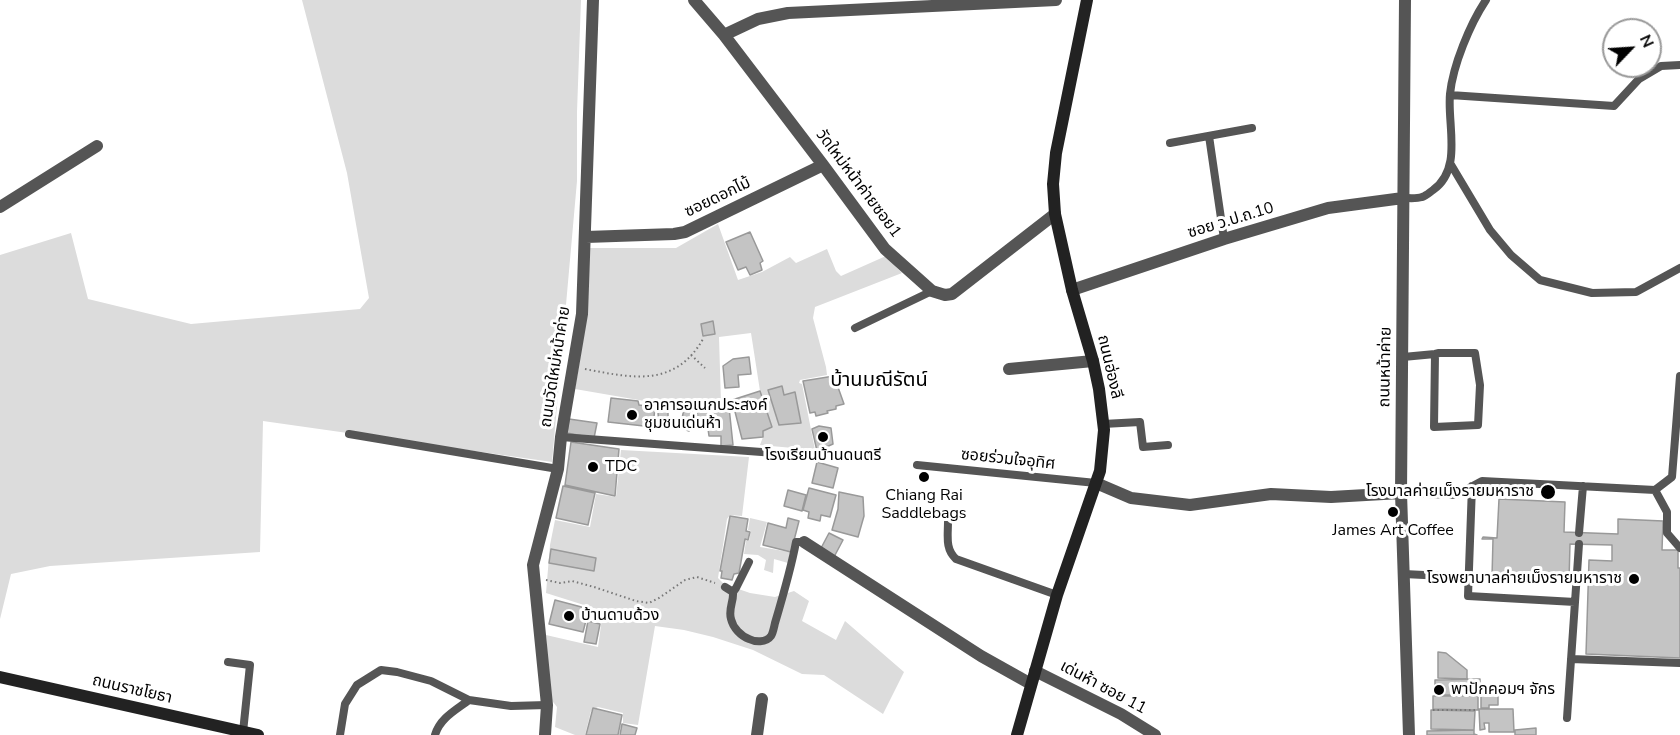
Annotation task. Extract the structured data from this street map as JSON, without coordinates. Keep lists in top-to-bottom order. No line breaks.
{"streets":{"street":["วัดใหม่หน้าค่ายซอย1","ซอยดอกไม้","ซอย ว.ป.ถ.10","ถนนวัดใหม่หน้าค่าย","ถนนฮ่องลี","ถนนหน้าค่าย","เด่นห้า ซอย 11","ถนนราชโยธา"],"lane":["ซอยร่วมใจอุทิศ"]},"crossings":[["วัดใหม่หน้าค่ายซอย1","ซอยดอกไม้"],["ซอยดอกไม้","ถนนวัดใหม่หน้าค่าย"],["ซอย ว.ป.ถ.10","ถนนฮ่องลี"],["ซอย ว.ป.ถ.10","ถนนหน้าค่าย"],["ถนนฮ่องลี","ซอยร่วมใจอุทิศ"],["ถนนฮ่องลี","เด่นห้า ซอย 11"]],"districts":["บ้านมณีรัตน์"],"places":["อาคารอเนกประสงค์ ชุมชนเด่นห้า","โรงเรียนบ้านดนตรี","TDC","Chiang Rai Saddlebags","โรงบาลค่ายเม็งรายมหาราช","James Art Coffee","โรงพยาบาลค่ายเม็งรายมหาราช","บ้านดาบด้วง","พาปักคอมฯ จักร"],"north":"top right"}
